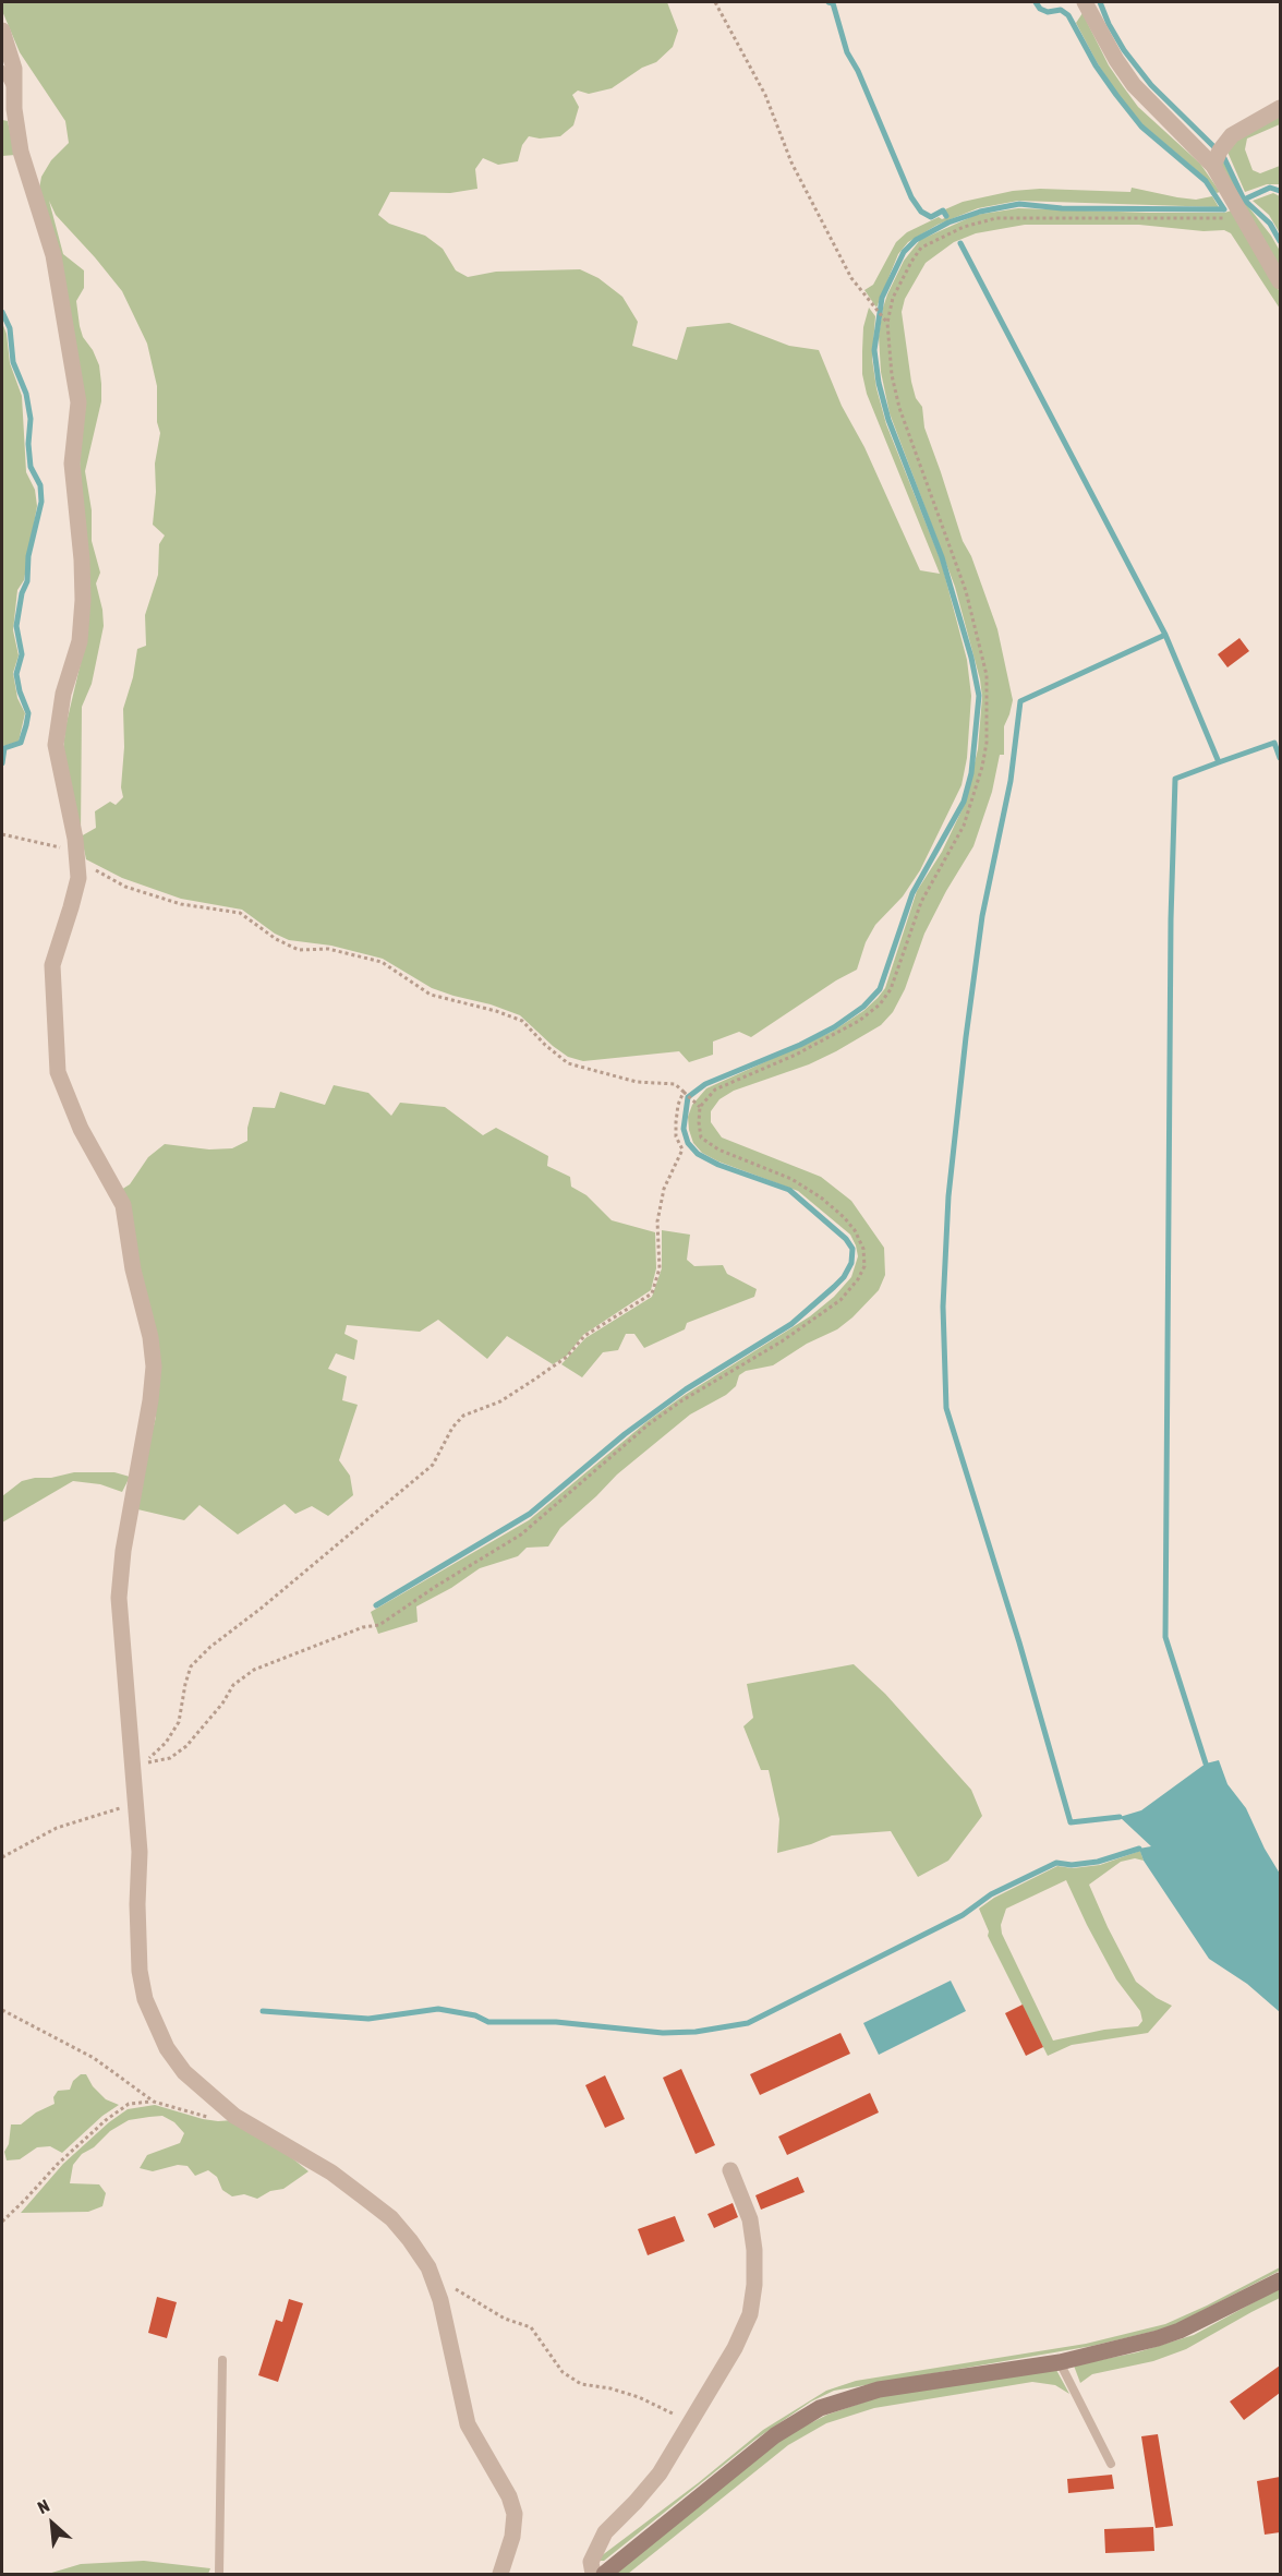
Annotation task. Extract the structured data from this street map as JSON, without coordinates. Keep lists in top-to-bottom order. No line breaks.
{"north":"top left"}
